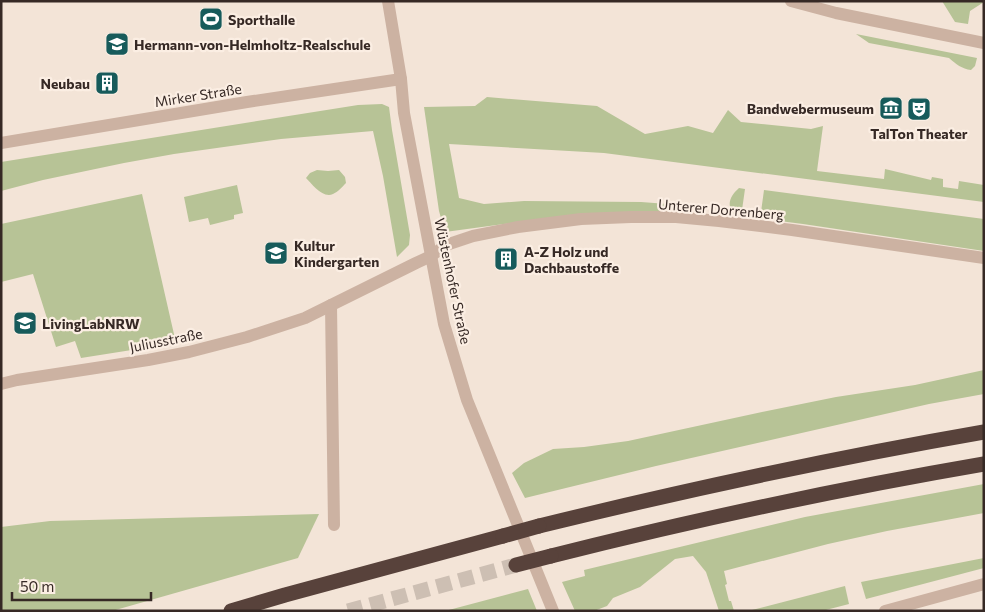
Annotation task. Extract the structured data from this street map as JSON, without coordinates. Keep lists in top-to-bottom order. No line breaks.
{"streets":{"street":["Mirker Straße","Unterer Dorrenberg","Wüstenhofer Straße","Juliusstraße"]},"crossings":[["Mirker Straße","Wüstenhofer Straße"],["Unterer Dorrenberg","Wüstenhofer Straße"],["Unterer Dorrenberg","Juliusstraße"],["Wüstenhofer Straße","Juliusstraße"]],"places":{"sports":["Sporthalle"],"school or university":["Hermann-von-Helmholtz-Realschule","Kultur Kindergarten","LivingLabNRW"],"building":["Neubau","A-Z Holz und Dachbaustoffe"],"museum":["Bandwebermuseum"],"theatre":["TalTon Theater"]},"scale_bar":"50 m"}
